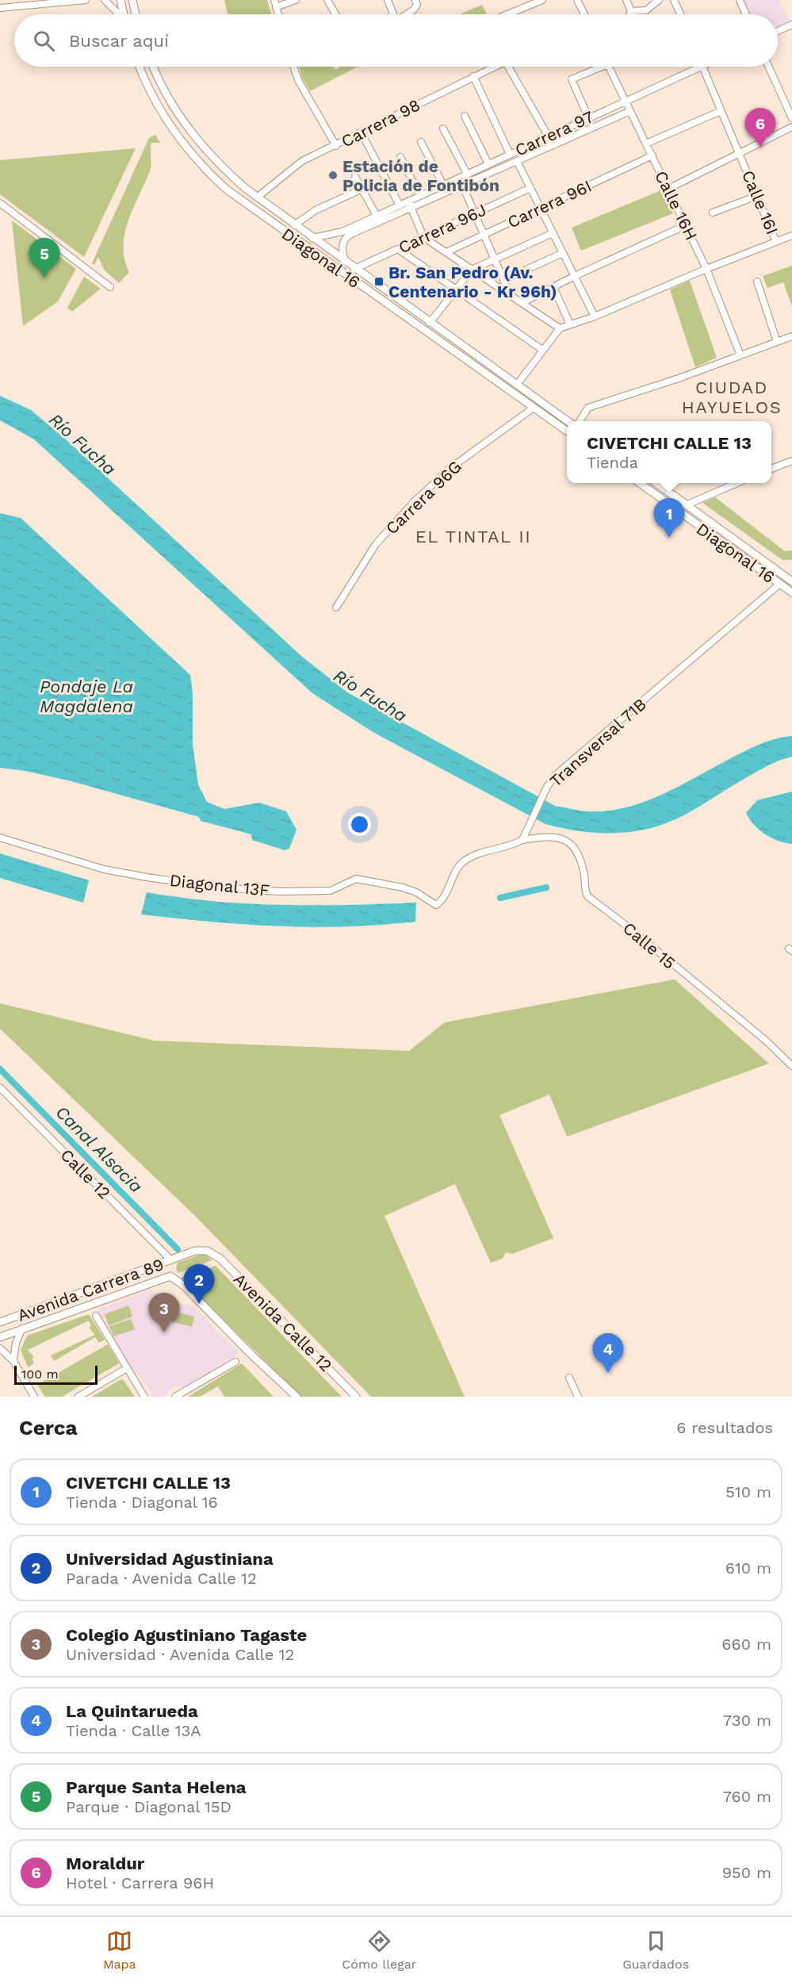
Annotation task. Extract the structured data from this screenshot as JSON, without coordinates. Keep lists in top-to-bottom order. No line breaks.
{"streets":{"main road":["Diagonal 16","Avenida Carrera 89","Avenida Calle 12"],"street":["Carrera 98","Carrera 97","Calle 16I","Carrera 96I","Calle 16H","Carrera 96J","Carrera 96G","Transversal 71B","Diagonal 13F","Calle 15","Calle 12"]},"crossings":[["Carrera 98","Diagonal 16"],["Carrera 97","Calle 16H"],["Carrera 97","Diagonal 16"],["Carrera 96I","Calle 16H"],["Carrera 96J","Diagonal 16"],["Diagonal 16","Carrera 96G"],["Diagonal 16","Transversal 71B"],["Transversal 71B","Diagonal 13F"],["Transversal 71B","Calle 15"],["Diagonal 13F","Calle 15"],["Calle 12","Avenida Carrera 89"],["Avenida Carrera 89","Avenida Calle 12"]],"districts":["CIUDAD HAYUELOS","EL TINTAL II"],"water":["Río Fucha","Pondaje La Magdalena","Canal Alsacia"],"places":{"other":["Estación de Policia de Fontibón"],"transit":["Br. San Pedro (Av. Centenario - Kr 96h)"]},"scale_bar":"100 m","page":{"search":"Buscar aquí","pins":["6","5","1","2","3","4"],"popup":["CIVETCHI CALLE 13","Tienda"],"scale":"100 m","heading":["Cerca","6 resultados"],"list":[{"mark":"1","name":"CIVETCHI CALLE 13","note":"Tienda · Diagonal 16","value":"510 m"},{"mark":"2","name":"Universidad Agustiniana","note":"Parada · Avenida Calle 12","value":"610 m"},{"mark":"3","name":"Colegio Agustiniano Tagaste","note":"Universidad · Avenida Calle 12","value":"660 m"},{"mark":"4","name":"La Quintarueda","note":"Tienda · Calle 13A","value":"730 m"},{"mark":"5","name":"Parque Santa Helena","note":"Parque · Diagonal 15D","value":"760 m"},{"mark":"6","name":"Moraldur","note":"Hotel · Carrera 96H","value":"950 m"}],"nav":["Mapa","Cómo llegar","Guardados"]}}
